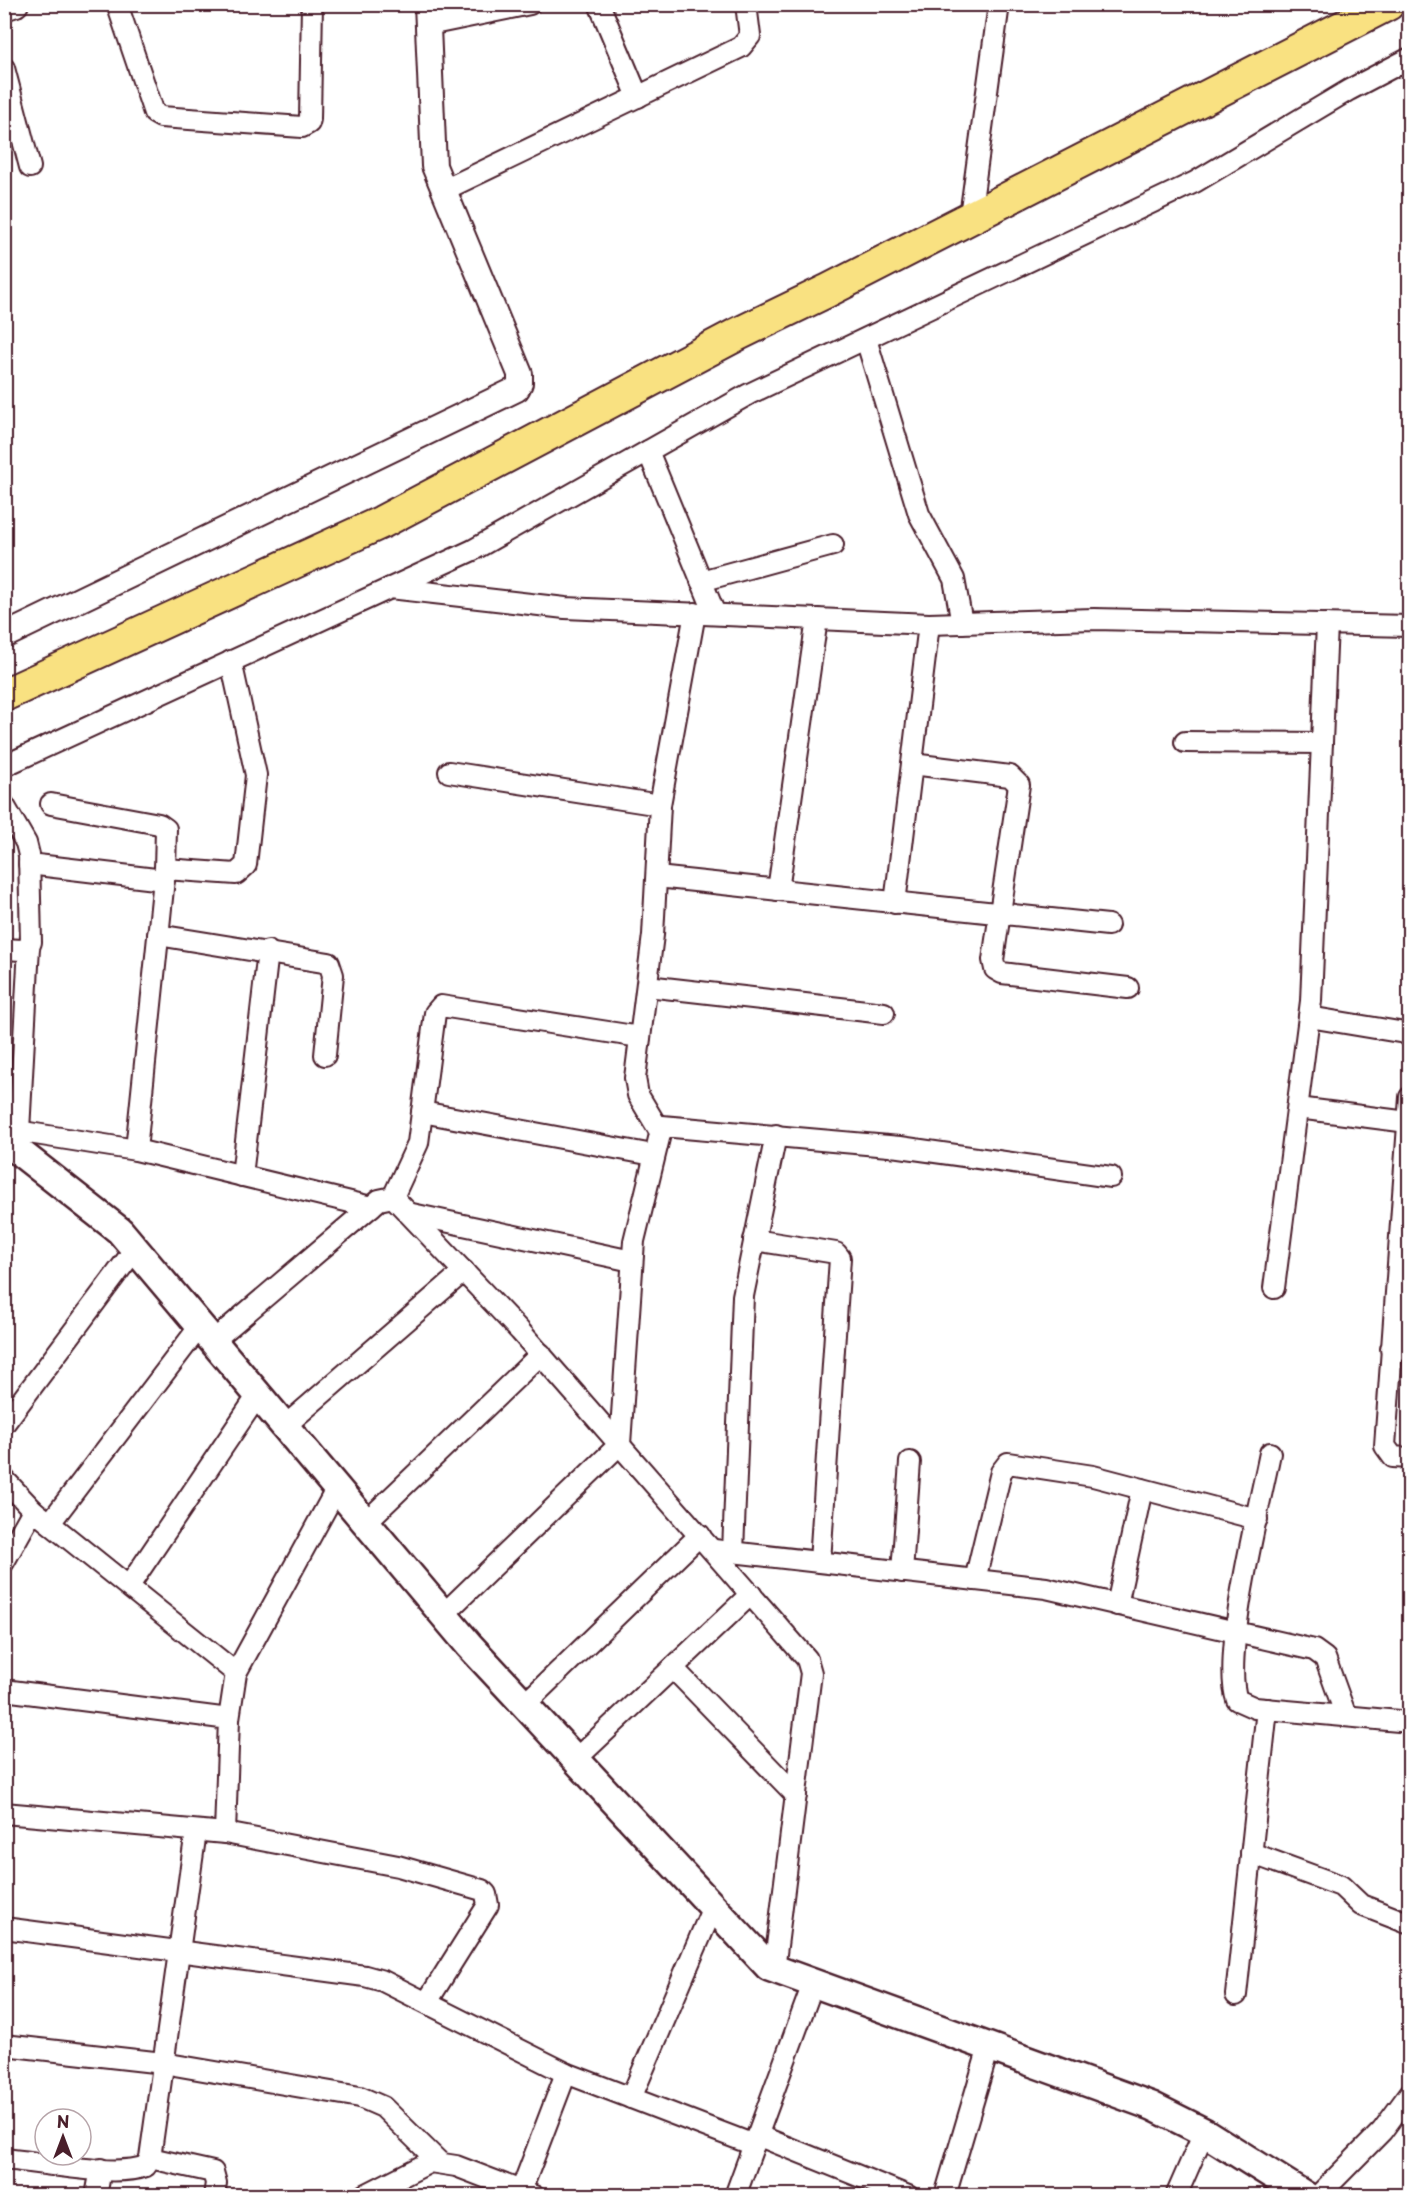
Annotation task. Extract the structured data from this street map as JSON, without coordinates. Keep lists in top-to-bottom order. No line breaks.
{"north":"top"}
